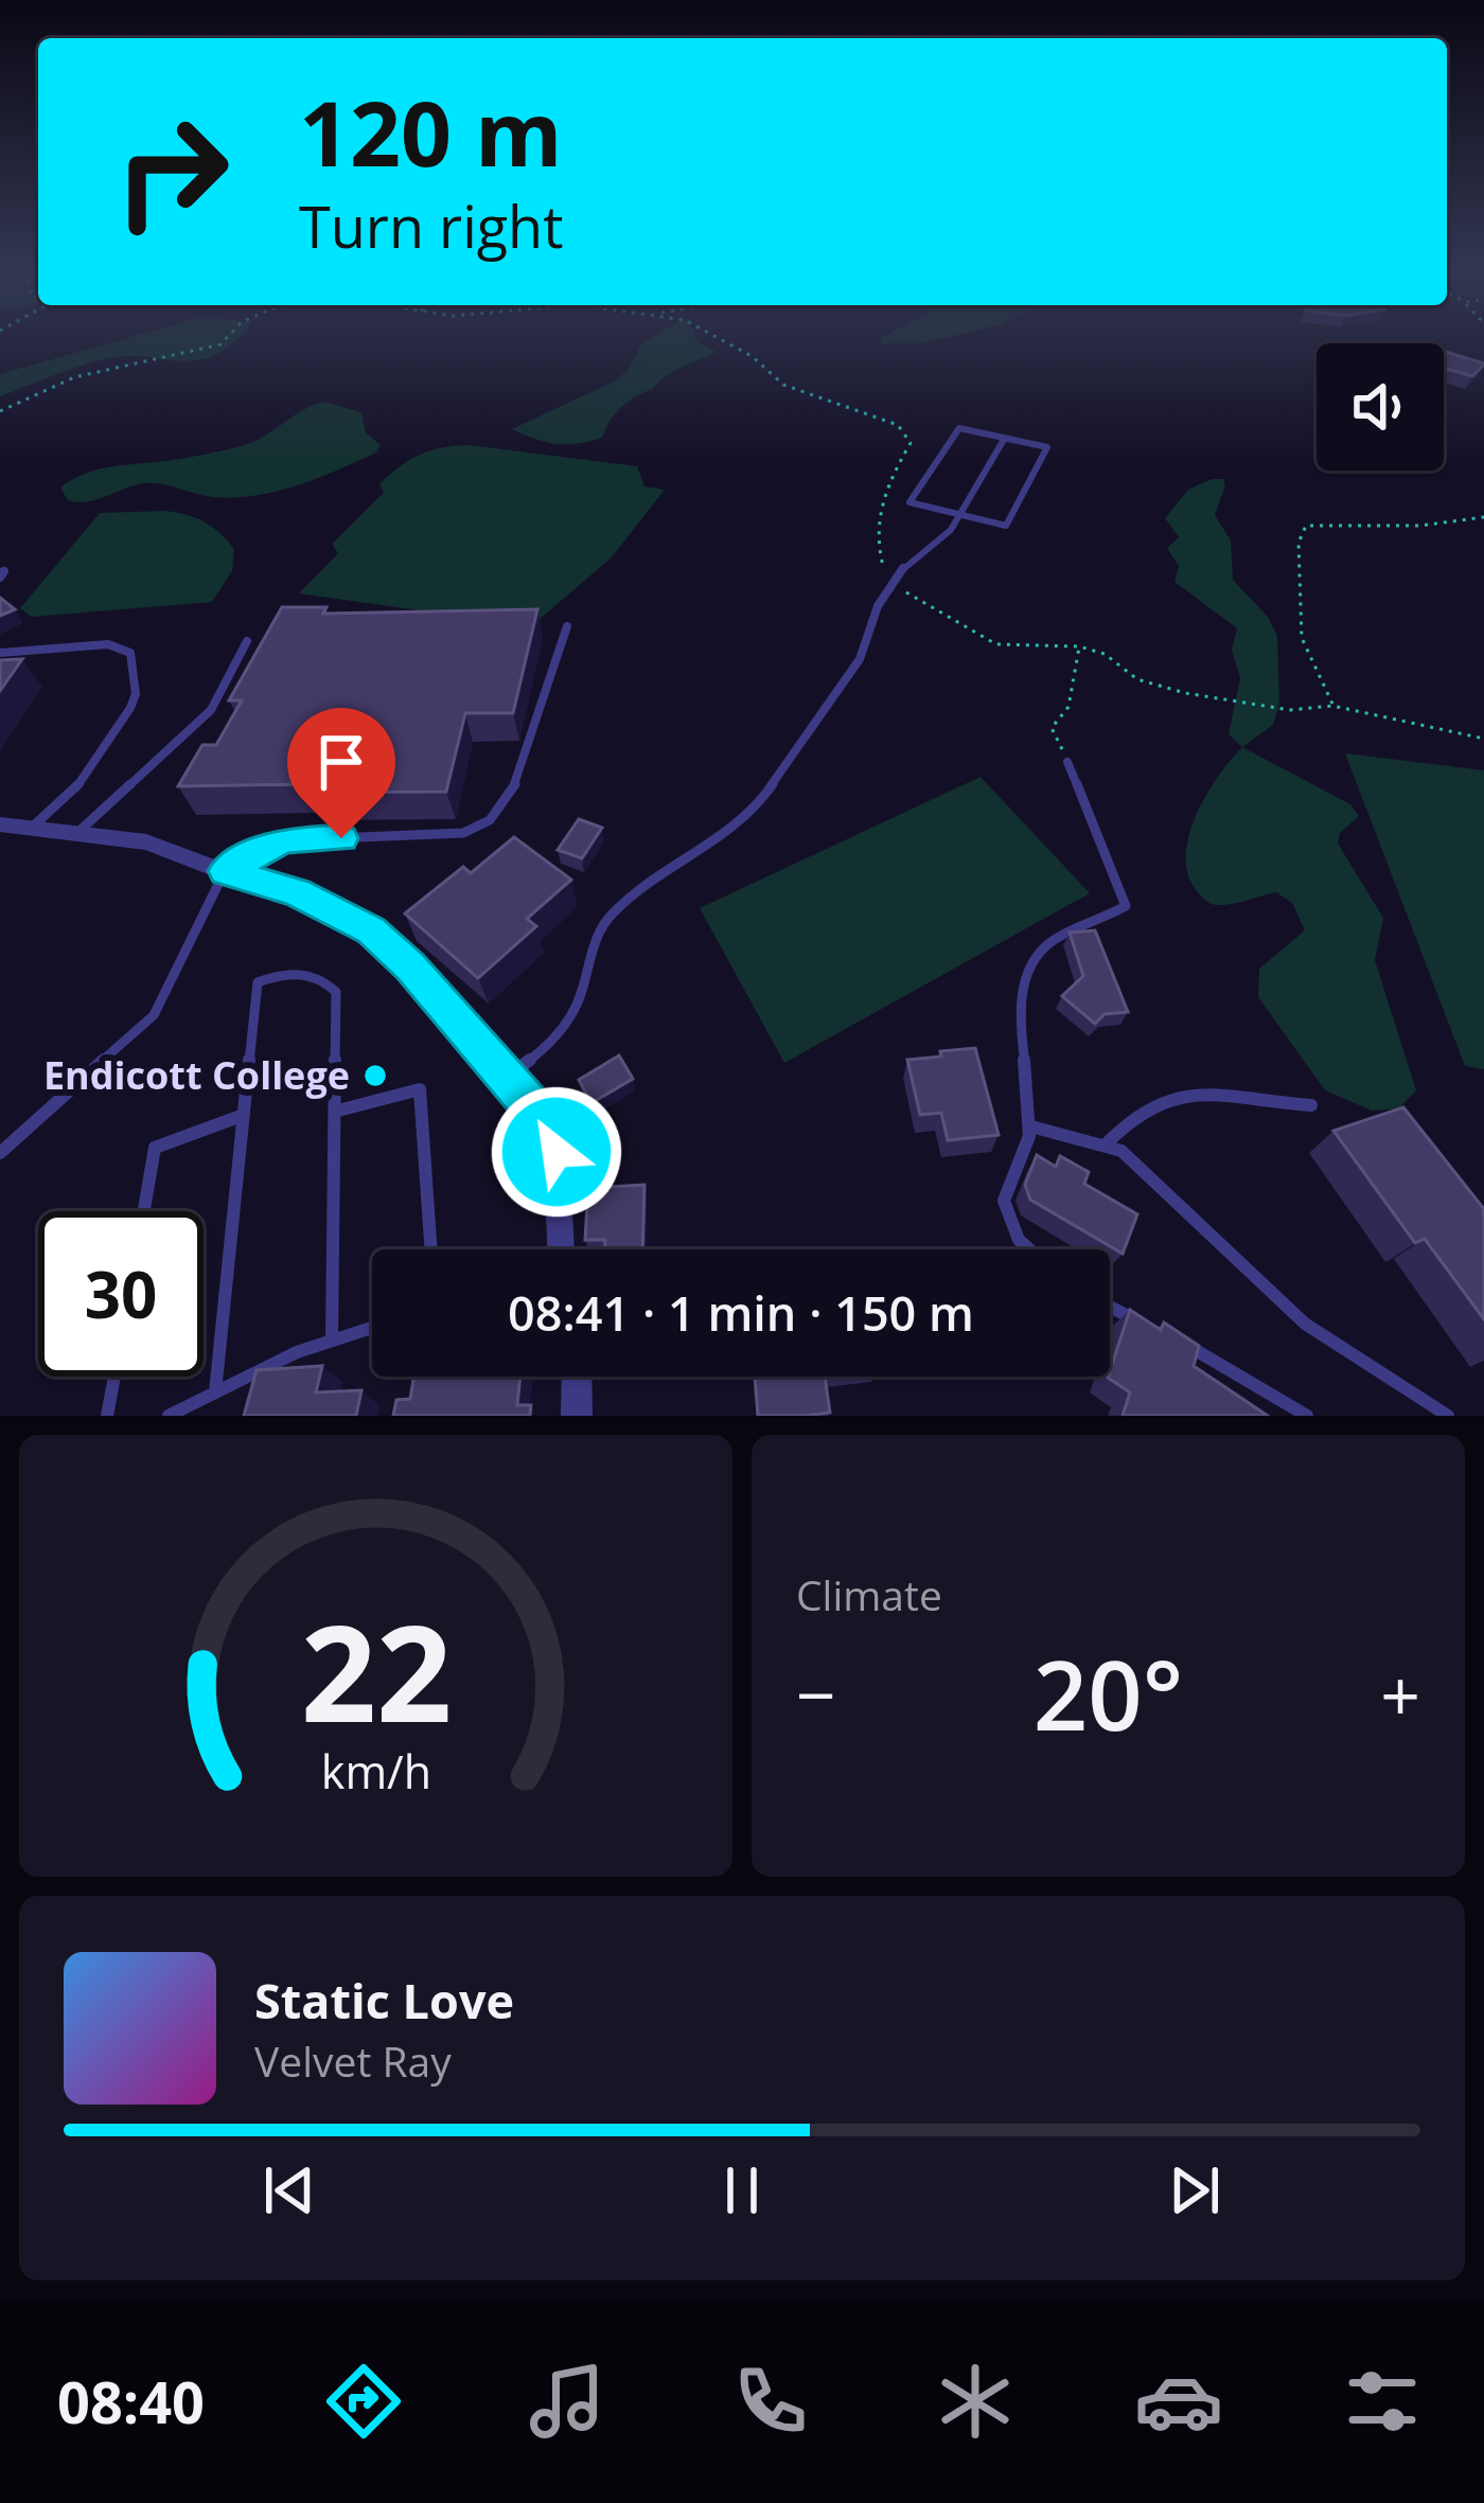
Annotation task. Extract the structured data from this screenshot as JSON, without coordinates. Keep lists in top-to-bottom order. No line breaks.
{"places":["Endicott College"],"page":{"turn":["120 m","Turn right"],"limit":"30","trip":"08:41 · 1 min · 150 m","tile":"Climate","heat":["−","20°","+"],"song":["Static Love","Velvet Ray"],"tabs":"08:40","gauge":["22","km/h"]}}
